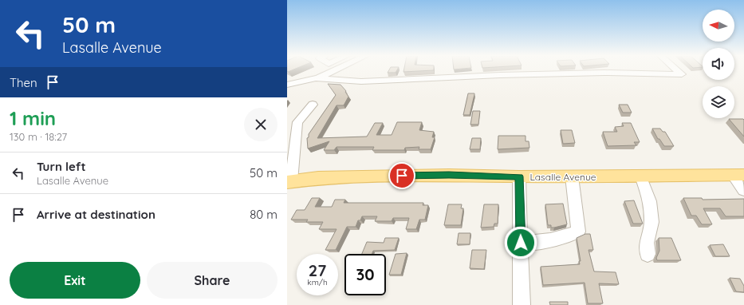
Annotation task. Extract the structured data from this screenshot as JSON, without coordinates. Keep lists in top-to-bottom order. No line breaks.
{"streets":{"main road":["Lasalle Avenue"]},"north":"left","page":{"turn":["50 m","Lasalle Avenue"],"then":"Then","heading":["1 min","130 m · 18:27"],"list":[{"name":"Turn left","note":"Lasalle Avenue","value":"50 m"},{"name":"Arrive at destination","value":"80 m"}],"speed":"27 km/h","limit":"30","buttons":["Exit","Share"]}}
